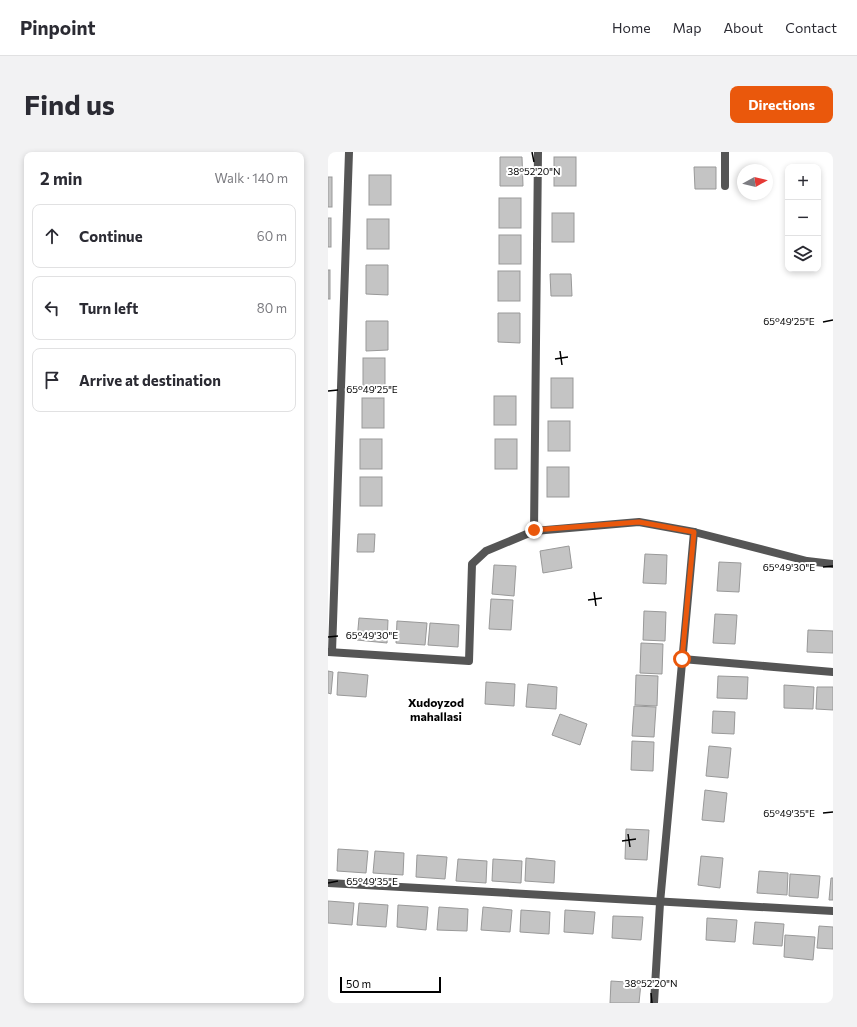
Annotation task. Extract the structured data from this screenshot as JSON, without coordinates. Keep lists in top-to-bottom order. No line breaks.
{"districts":["Xudoyzod mahallasi"],"scale_bar":"50 m","north":"right","page":{"header":"Pinpoint","nav":["Home","Map","About","Contact"],"buttons":"Directions","title":"Find us","heading":["2 min","Walk · 140 m"],"map_buttons":["+","−"],"list":[["Continue","60 m"],["Turn left","80 m"],"Arrive at destination"],"scale":"50 m"},"coordinates":["38°52'20\"N","65°49'25\"E","65°49'30\"E","65°49'35\"E"]}
